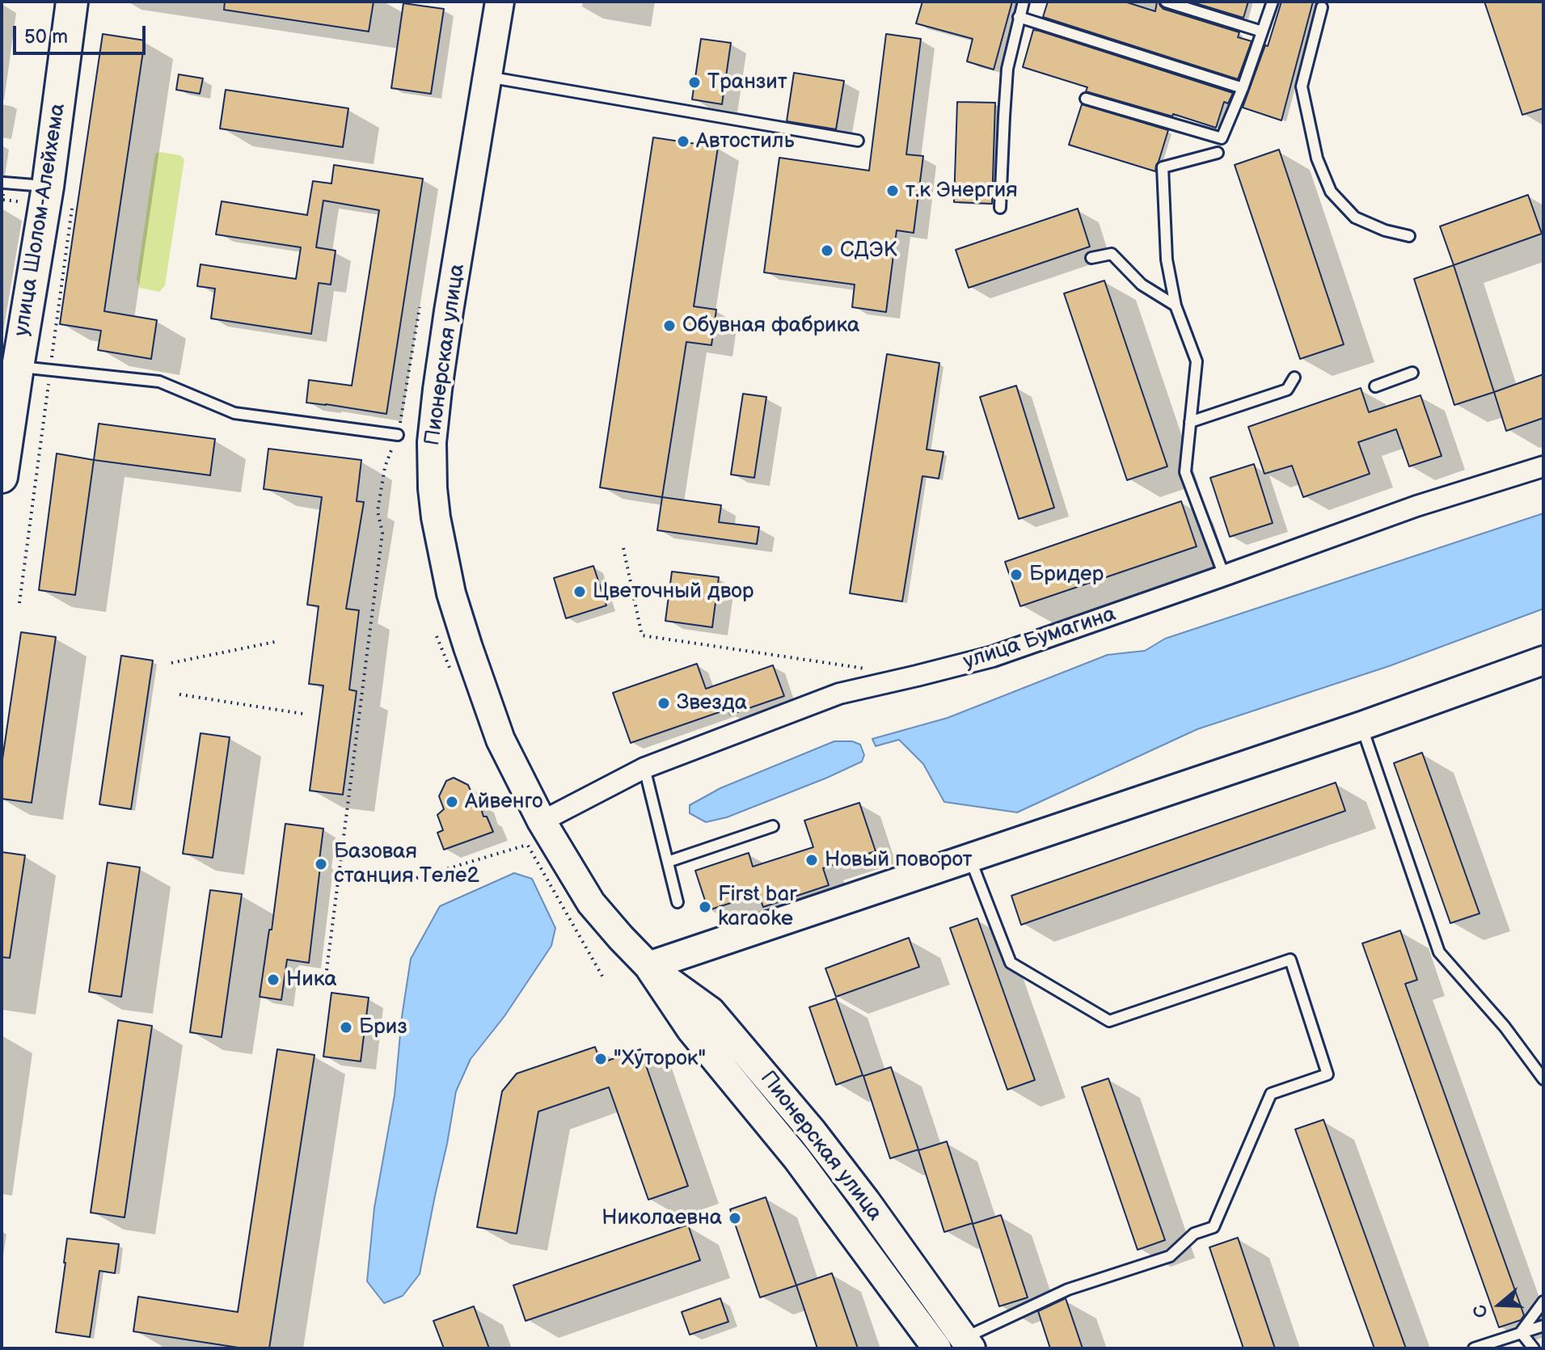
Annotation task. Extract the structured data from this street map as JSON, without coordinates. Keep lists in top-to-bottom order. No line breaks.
{"streets":{"main road":["улица Шолом-Алейхема","Пионерская улица"],"street":["улица Бумагина"]},"crossings":[["Пионерская улица","улица Бумагина"]],"places":["Транзит","Автостиль","т.к Энергия","СДЭК","Обувная фабрика","Бридер","Цветочный двор","Звезда","Айвенго","Новый поворот","Базовая станция Теле2","First bar karaoke","Ника","Бриз","\"Хуторок\"","Николаевна"],"scale_bar":"50 m","north":"left"}
